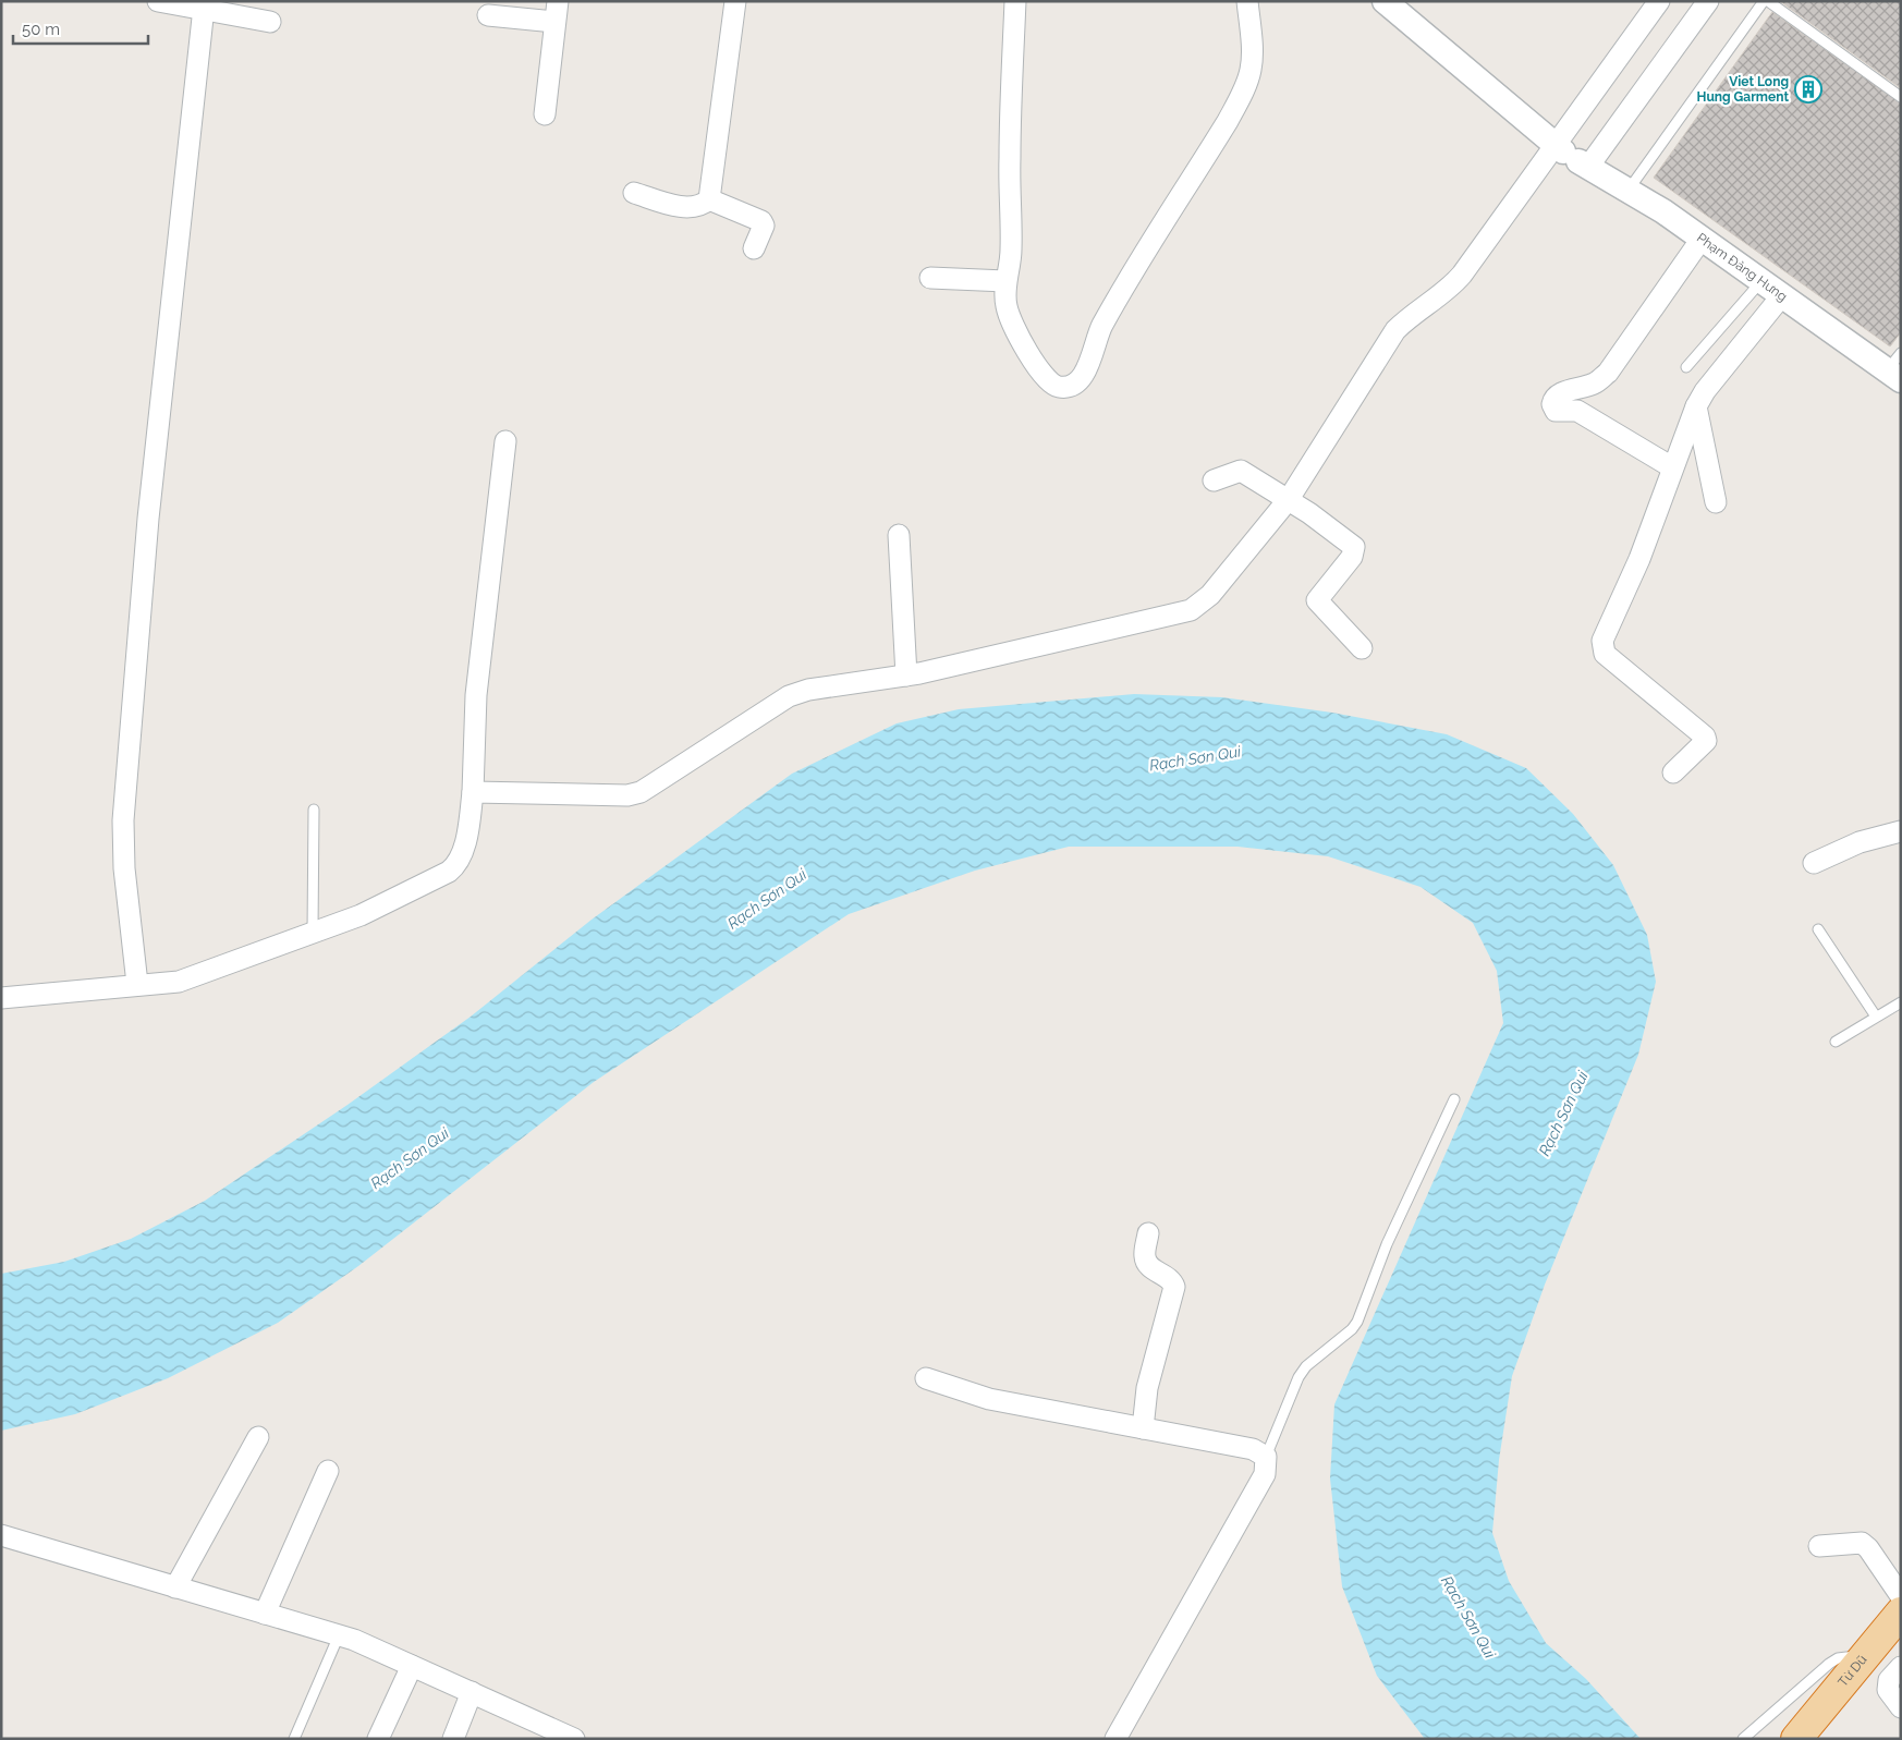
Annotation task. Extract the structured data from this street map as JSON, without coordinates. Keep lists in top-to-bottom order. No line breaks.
{"streets":{"highway":["Từ Dũ"],"street":["Phạm Đăng Hưng"]},"water":["Rạch Sơn Qui"],"places":{"building":["Viet Long Hung Garment"]},"scale_bar":"50 m"}
